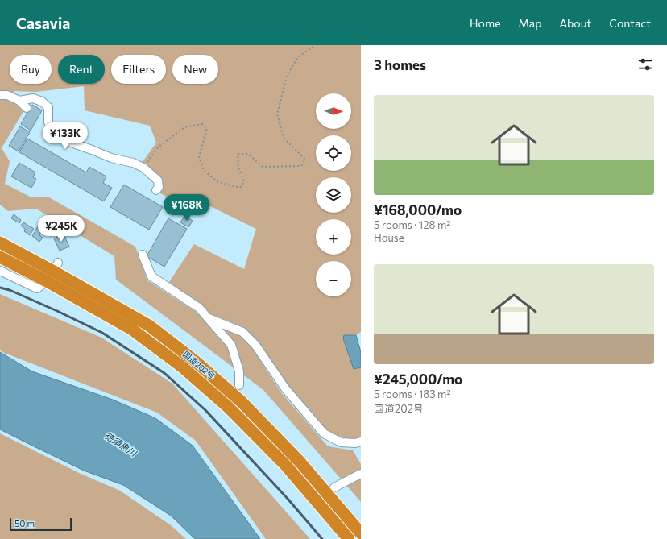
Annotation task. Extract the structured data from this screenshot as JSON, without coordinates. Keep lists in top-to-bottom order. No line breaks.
{"streets":{"highway":["国道202号"]},"water":["徳須恵川"],"scale_bar":"50 m","north":"right","page":{"header":"Casavia","nav":["Home","Map","About","Contact"],"heading":"3 homes","chip":["Buy","Rent","Filters","New"],"list":[{"name":"¥168,000/mo","note":"5 rooms · 128 m² · House"},{"name":"¥245,000/mo","note":"5 rooms · 183 m² · 国道202号"}],"map_buttons":["+","−"],"price":["¥133K","¥168K","¥245K"],"scale":"50 m"}}
